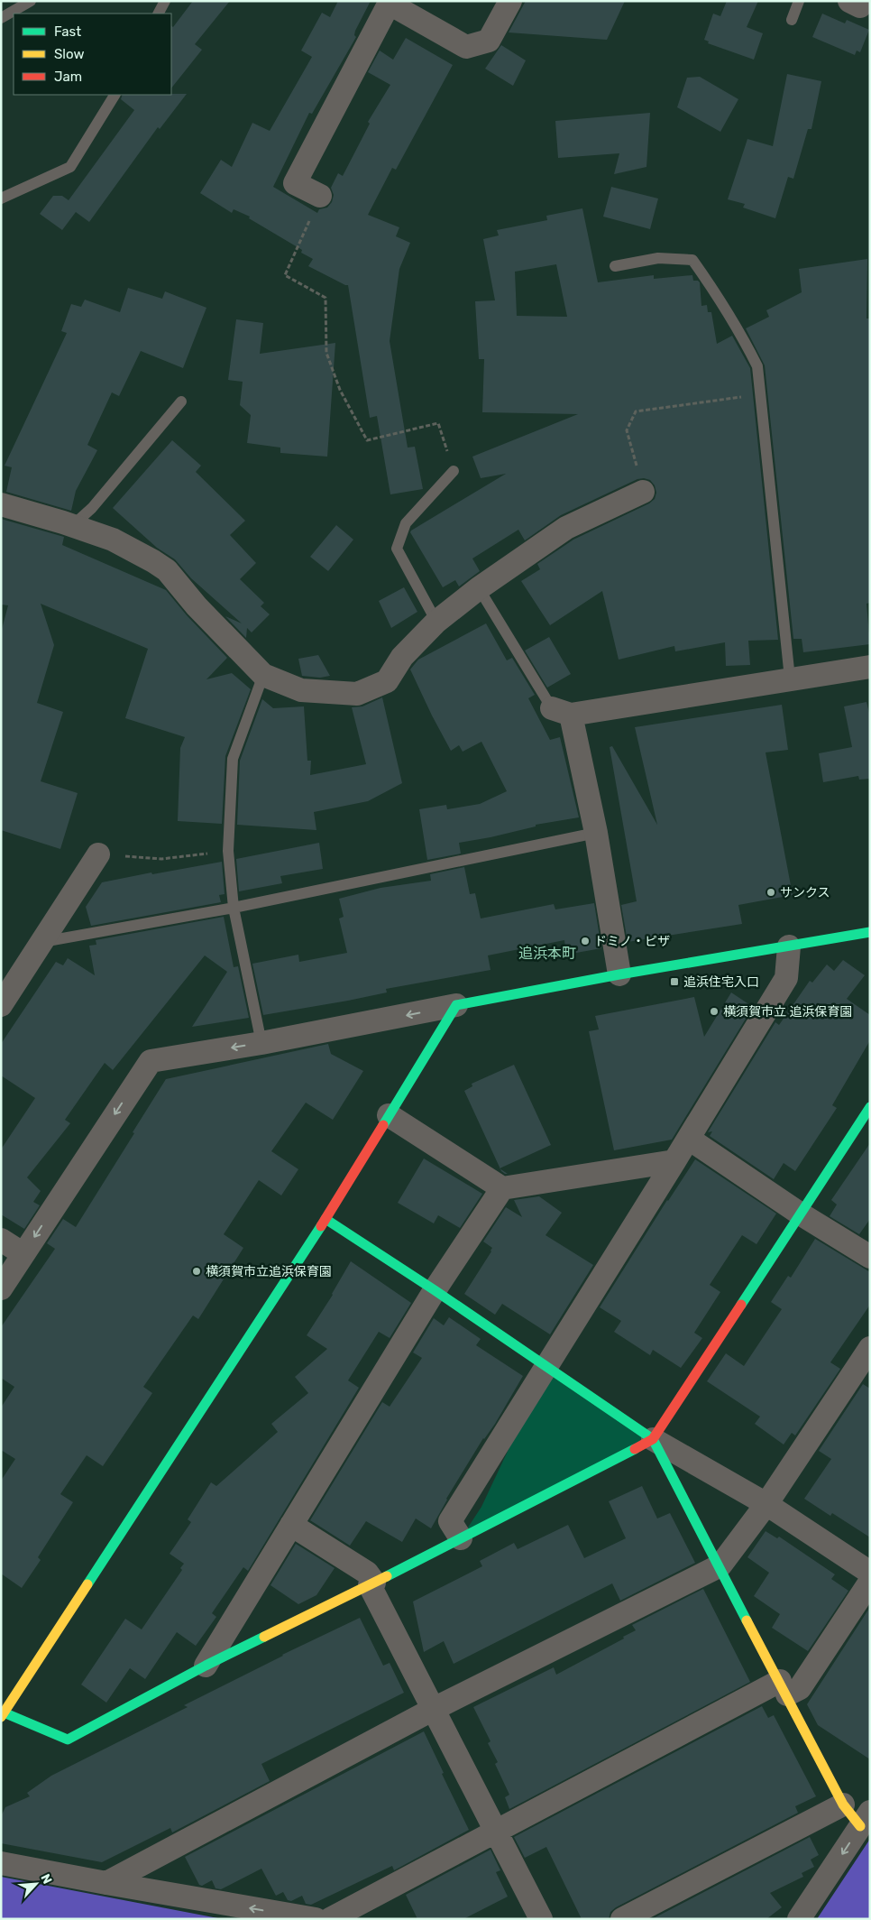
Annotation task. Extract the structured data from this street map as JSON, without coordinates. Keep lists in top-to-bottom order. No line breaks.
{"districts":["追浜本町"],"places":{"other":["サンクス","ドミノ・ピザ","横須賀市立 追浜保育園","横須賀市立追浜保育園"],"transit":["追浜住宅入口"]},"legend":["Fast","Slow","Jam"],"north":"top right"}
